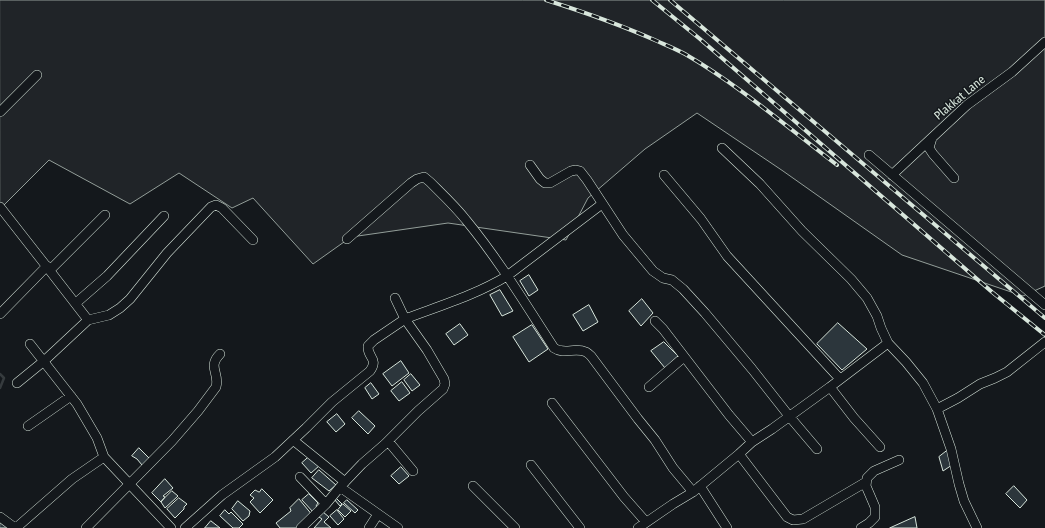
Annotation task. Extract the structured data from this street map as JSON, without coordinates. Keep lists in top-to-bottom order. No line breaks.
{"streets":{"street":["Plakkat Lane"]}}
